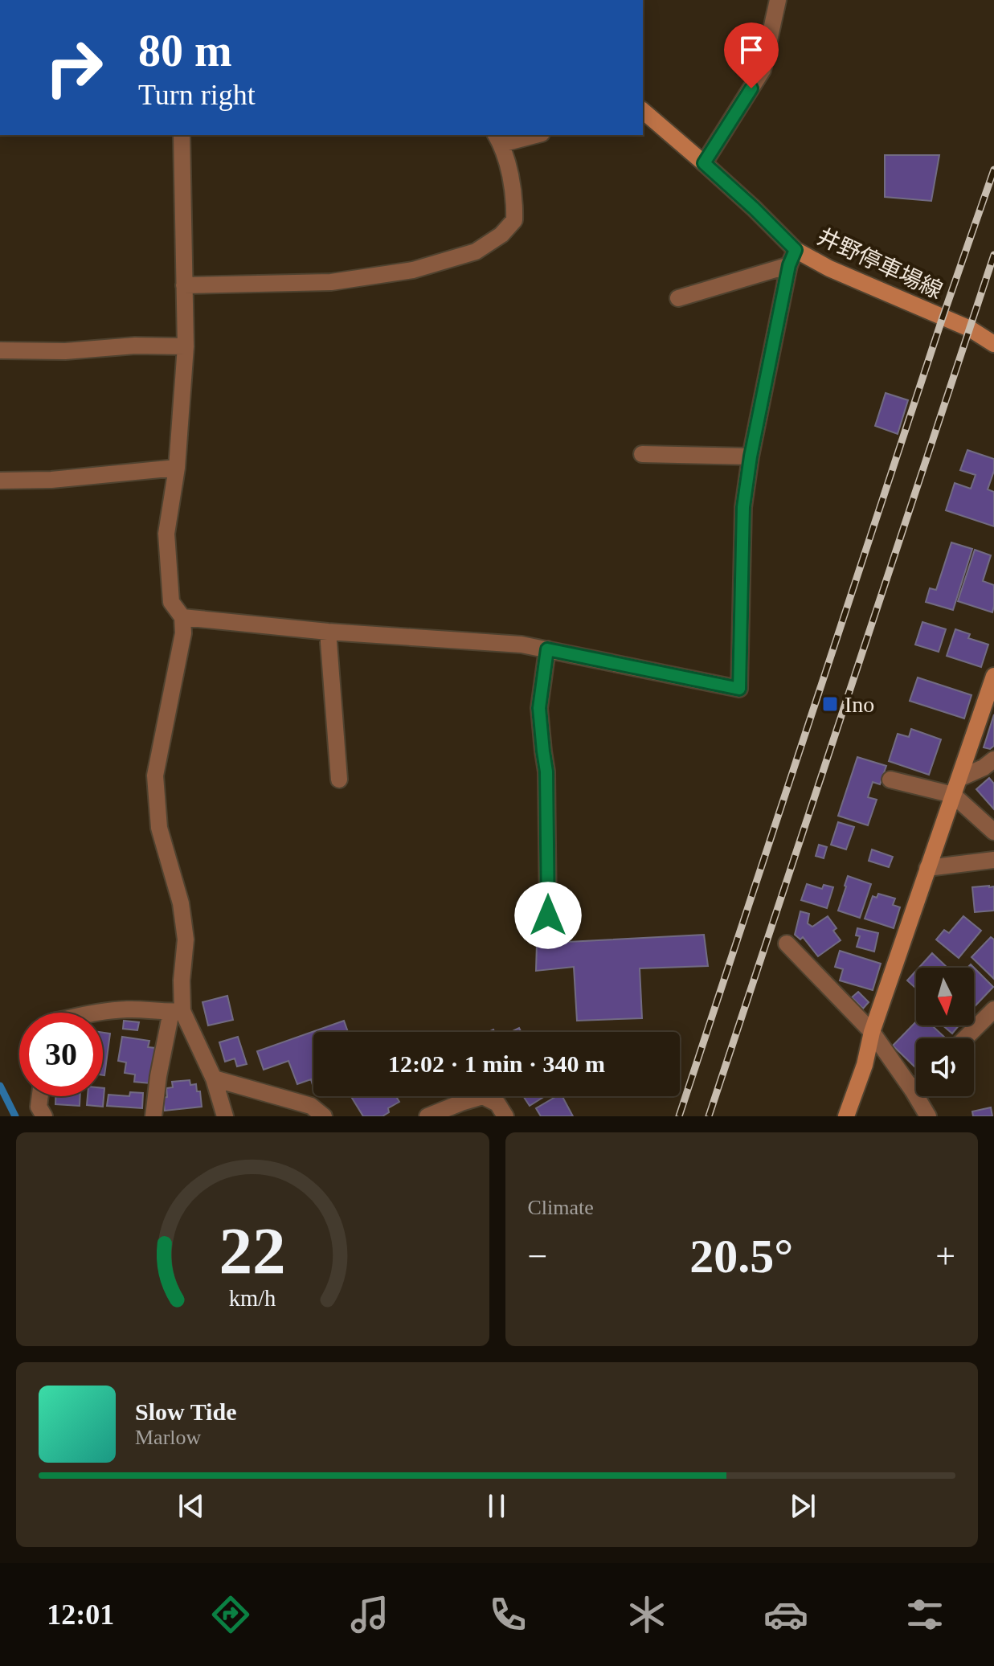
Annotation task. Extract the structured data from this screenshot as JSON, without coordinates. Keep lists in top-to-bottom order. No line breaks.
{"streets":{"main road":["井野停車場線"]},"places":{"transit":["Ino"]},"north":"bottom","page":{"turn":["80 m","Turn right"],"limit":"30","trip":"12:02 · 1 min · 340 m","tile":"Climate","heat":["−","20.5°","+"],"song":["Slow Tide","Marlow"],"tabs":"12:01","gauge":["22","km/h"]}}
